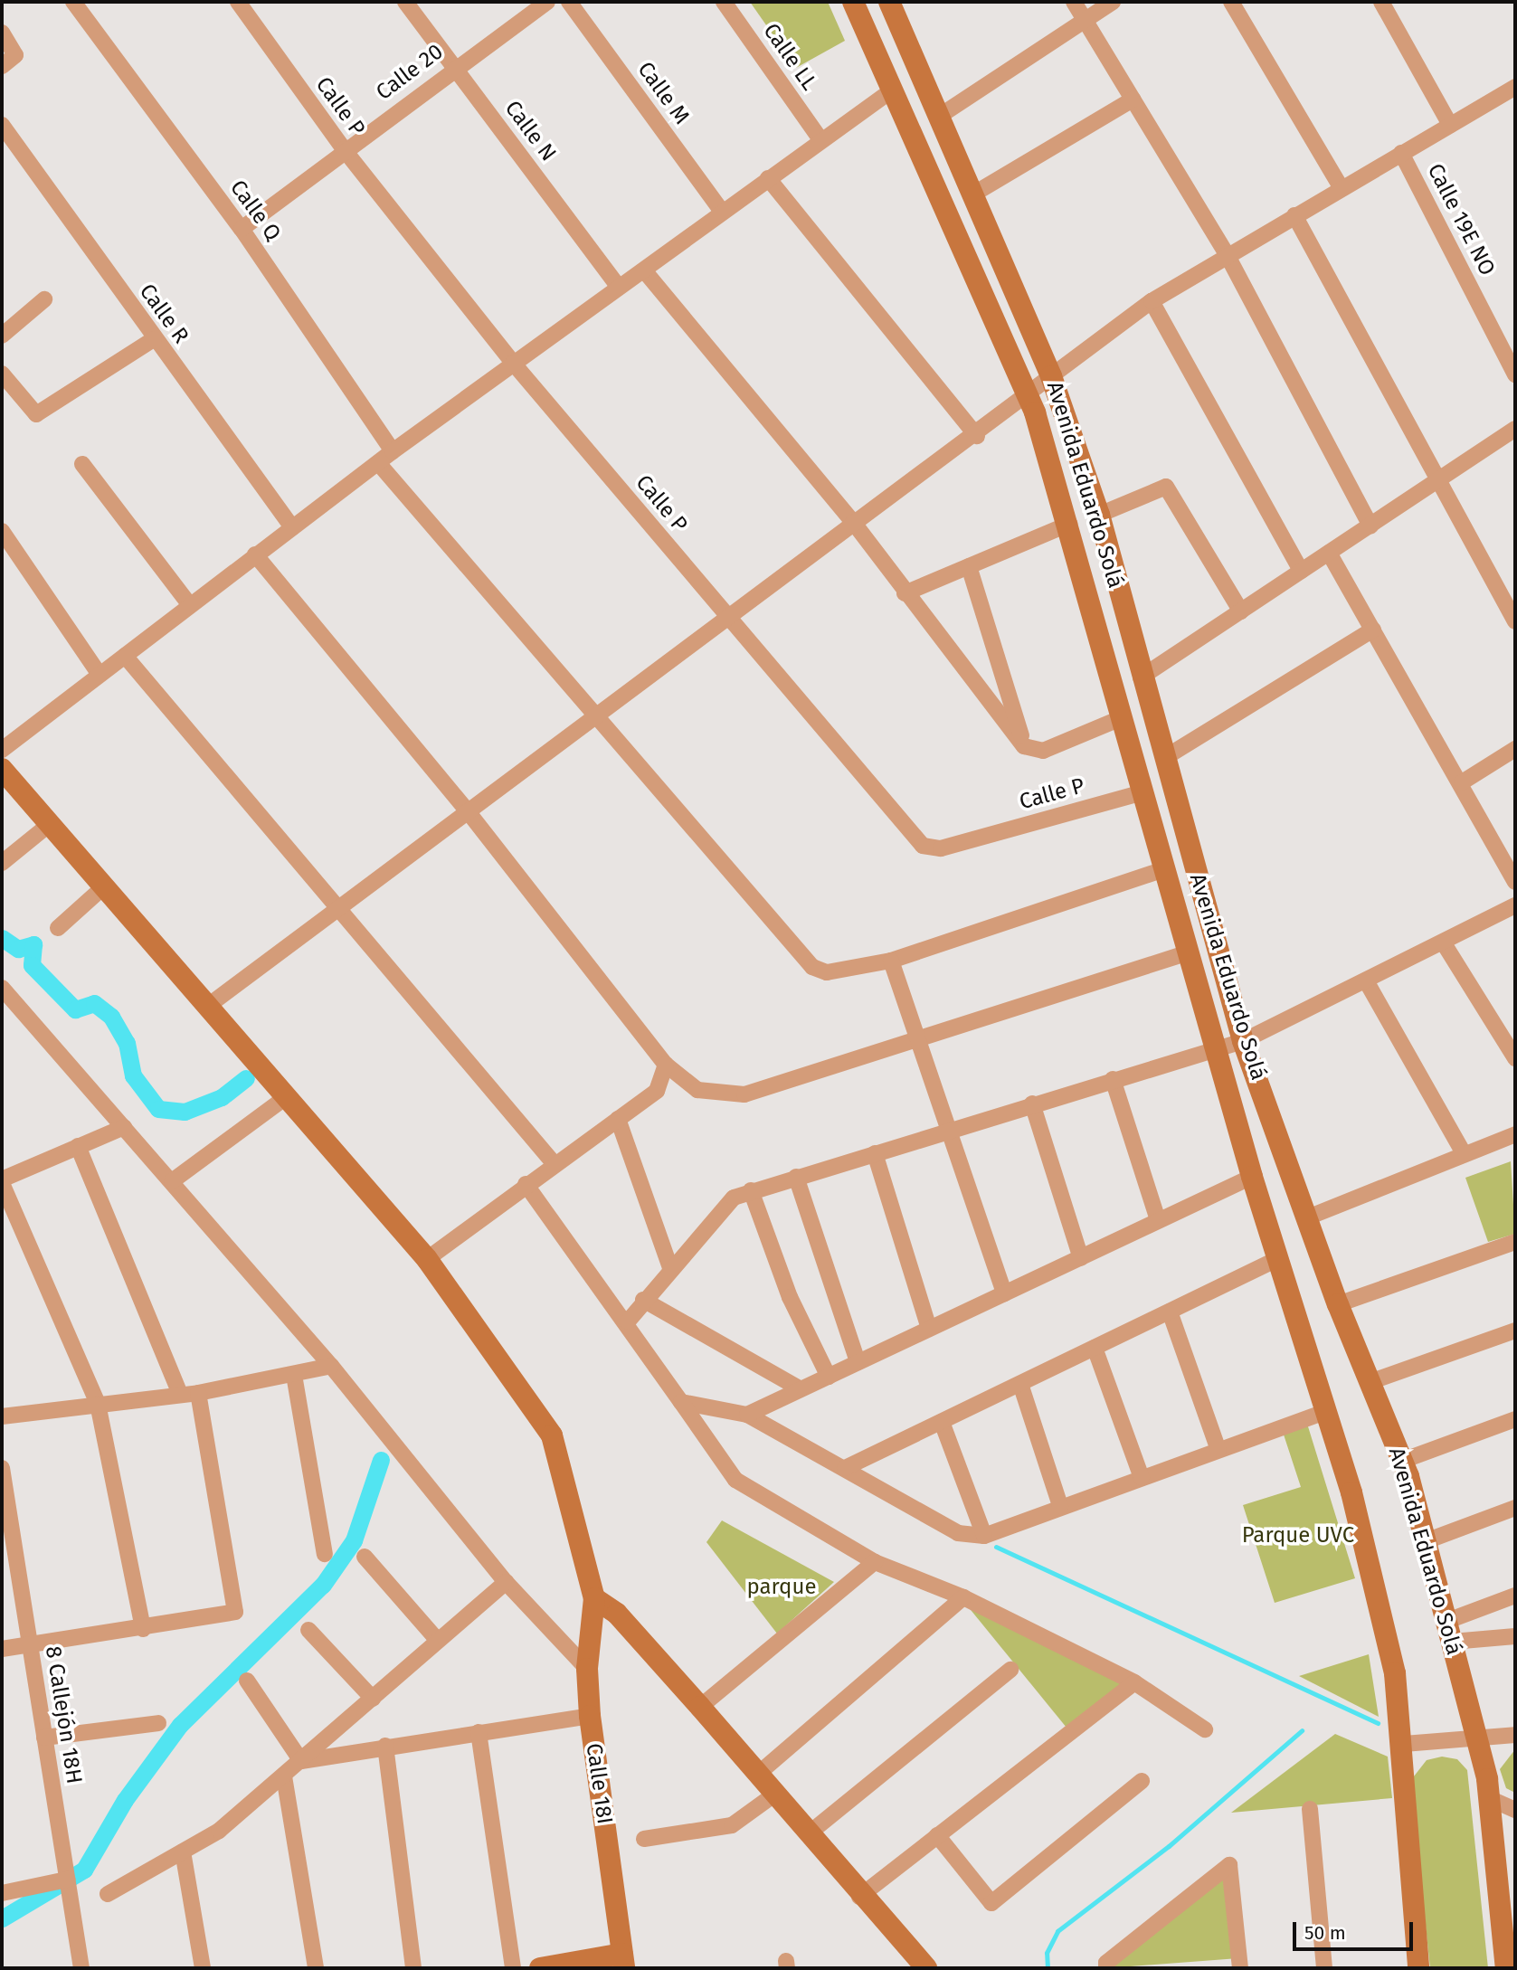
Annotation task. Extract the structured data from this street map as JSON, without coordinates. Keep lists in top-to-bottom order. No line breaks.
{"streets":{"main road":["Avenida Eduardo Solá","Calle 18I"],"street":["Calle LL","Calle 20","Calle M","Calle P","Calle N","Calle Q","Calle 19E NO","Calle R","8 Callejón 18H"]},"crossings":[["Calle 20","Calle P"],["Calle 20","Calle N"],["Calle 20","Calle Q"],["Calle P","Avenida Eduardo Solá"]],"parks":["Parque UVC","parque"],"scale_bar":"50 m"}
